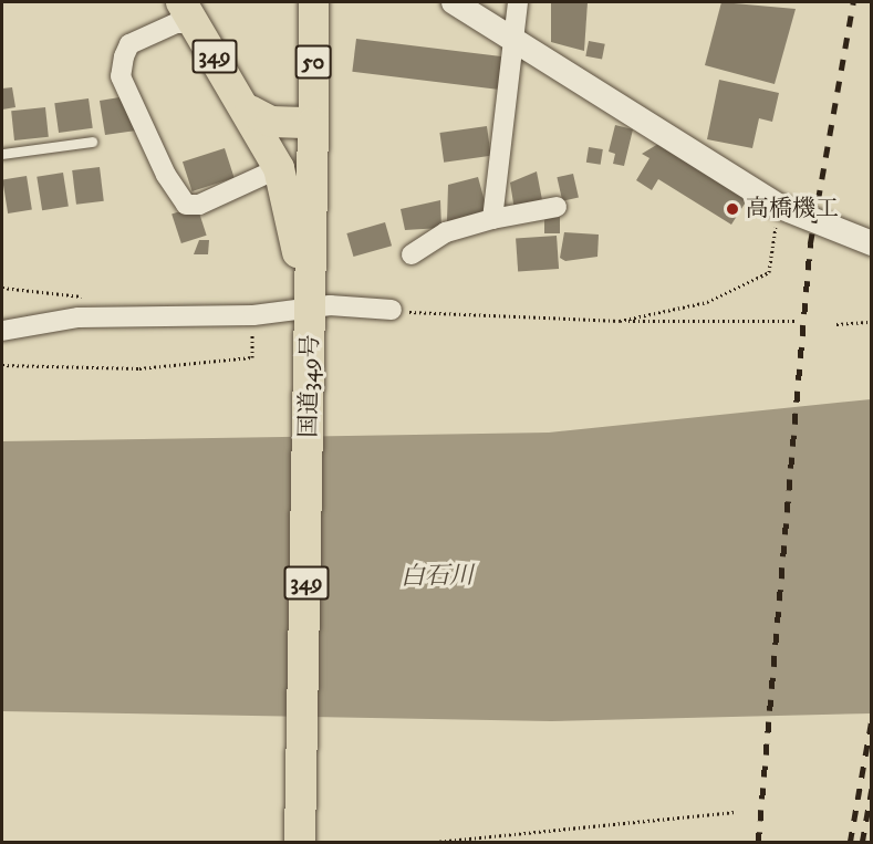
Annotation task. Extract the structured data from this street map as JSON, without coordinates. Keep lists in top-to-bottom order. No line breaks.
{"streets":{"highway":["349","国道349号"],"main road":["50"]},"crossings":[["349","国道349号"],["50","国道349号"]],"water":["白石川"],"places":["高橋機工"]}
